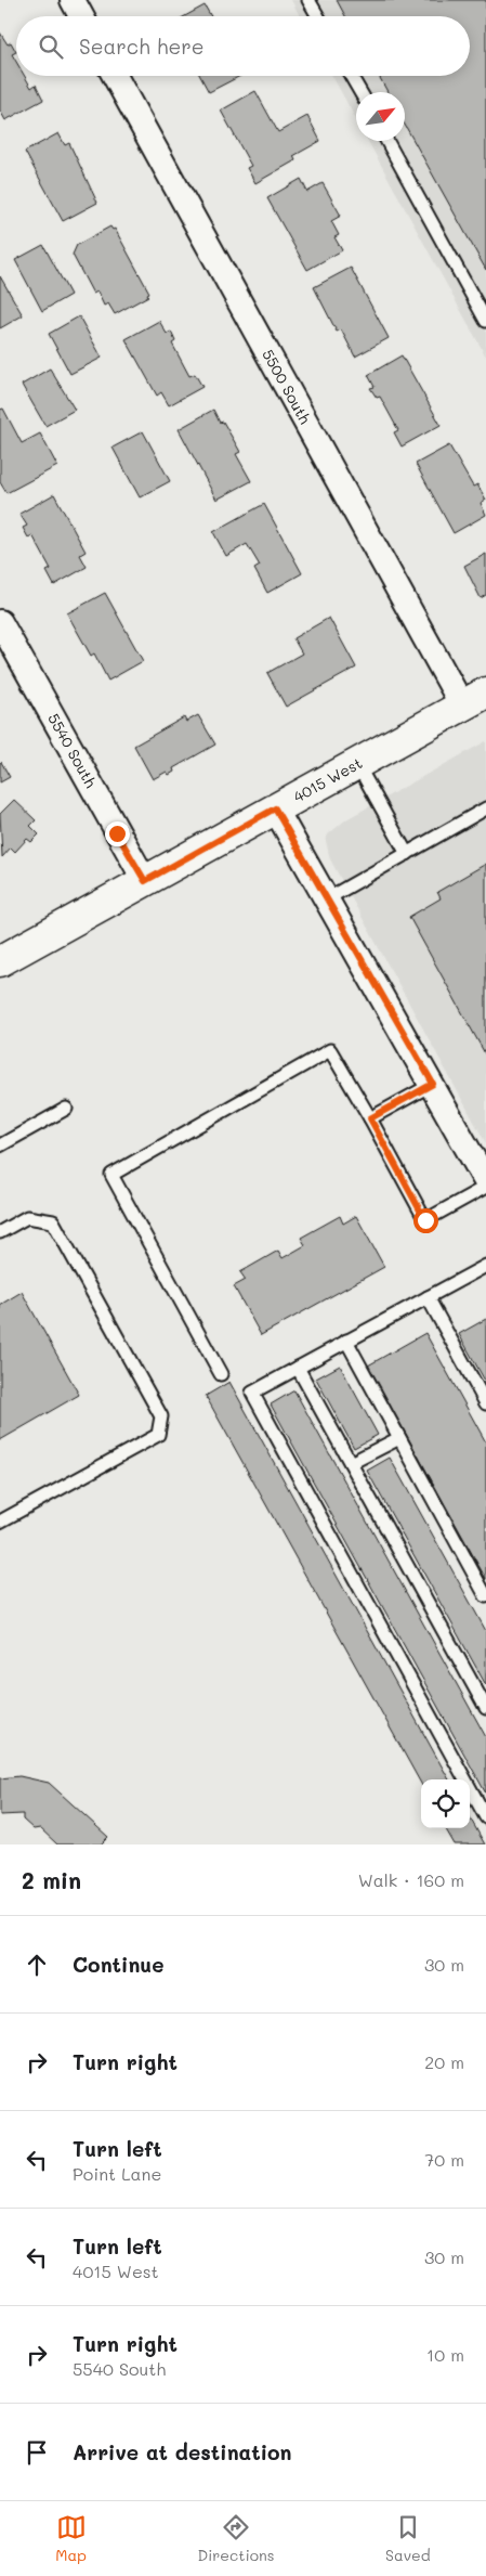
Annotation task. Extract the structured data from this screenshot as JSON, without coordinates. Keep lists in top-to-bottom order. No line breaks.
{"streets":{"street":["5500 South","5540 South","4015 West"]},"crossings":[["5500 South","4015 West"],["5540 South","4015 West"]],"north":"top right","page":{"search":"Search here","heading":["2 min","Walk · 160 m"],"list":[["Continue","30 m"],["Turn right","20 m"],["Turn left","Point Lane","70 m"],["Turn left","4015 West","30 m"],["Turn right","5540 South","10 m"],"Arrive at destination"],"nav":["Map","Directions","Saved"]}}
